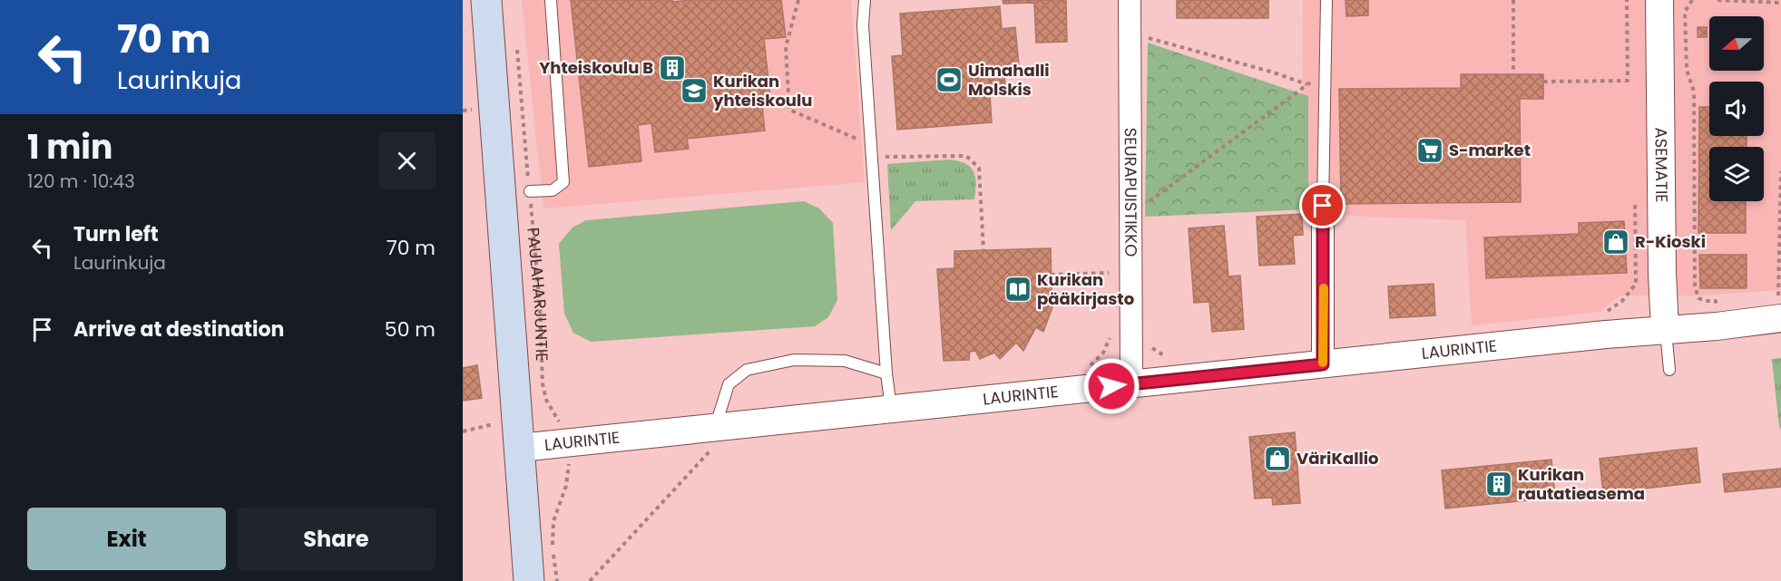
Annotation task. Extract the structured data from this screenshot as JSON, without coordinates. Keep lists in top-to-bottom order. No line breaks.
{"streets":{"main road":["PAULAHARJUNTIE"],"street":["ASEMATIE","SEURAPUISTIKKO","LAURINTIE"]},"crossings":[["ASEMATIE","LAURINTIE"],["SEURAPUISTIKKO","LAURINTIE"],["PAULAHARJUNTIE","LAURINTIE"]],"places":{"building":["Yhteiskoulu B","Kurikan rautatieasema"],"sports":["Uimahalli Molskis"],"school or university":["Kurikan yhteiskoulu"],"supermarket":["S-market"],"shop":["R-Kioski","VäriKallio"],"library":["Kurikan pääkirjasto"]},"north":"left","page":{"turn":["70 m","Laurinkuja"],"heading":["1 min","120 m · 10:43"],"list":[{"name":"Turn left","note":"Laurinkuja","value":"70 m"},{"name":"Arrive at destination","value":"50 m"}],"buttons":["Exit","Share"]}}
